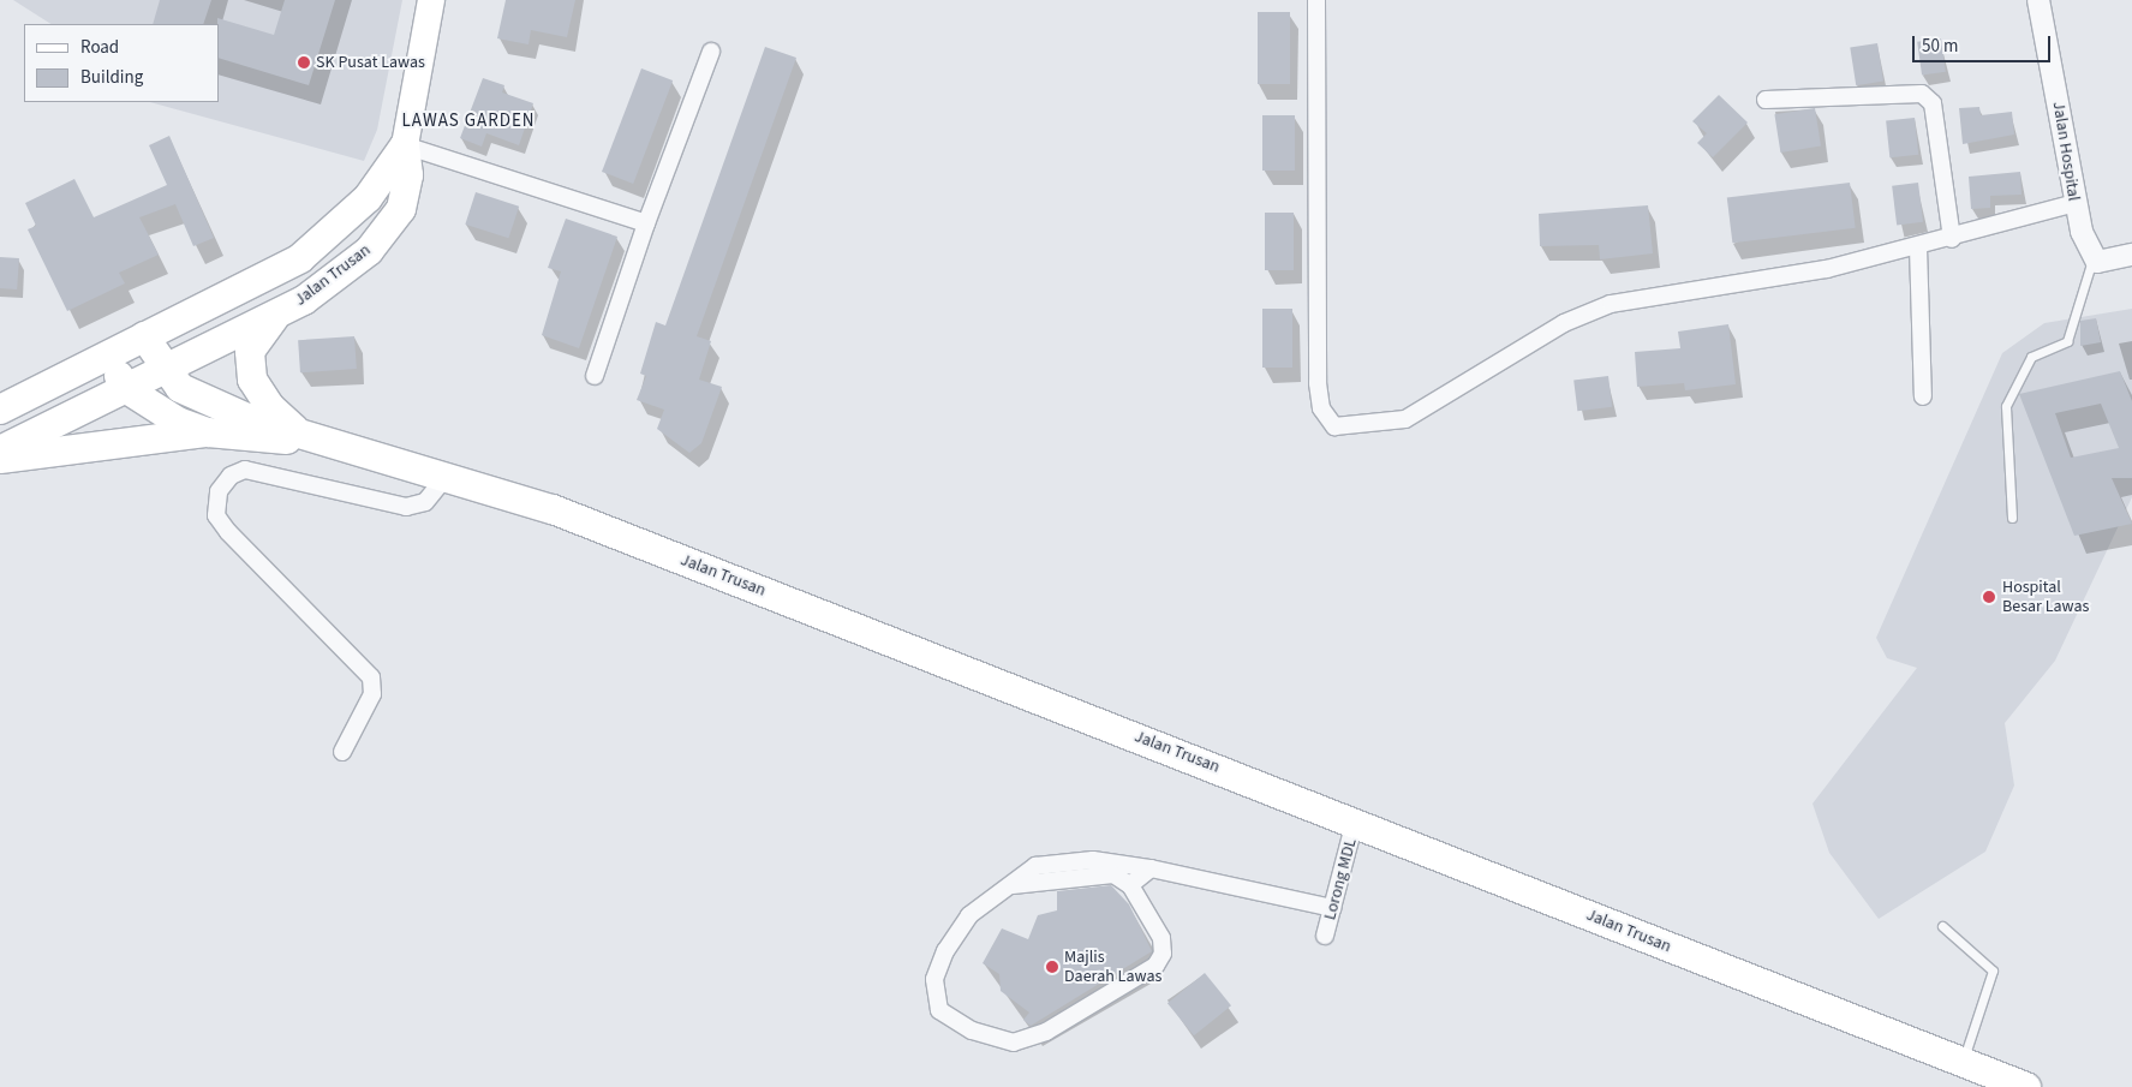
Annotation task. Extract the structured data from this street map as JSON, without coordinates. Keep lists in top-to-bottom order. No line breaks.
{"streets":{"highway":["Jalan Trusan"],"street":["Jalan Hospital","Lorong MDL"]},"crossings":[["Jalan Trusan","Lorong MDL"]],"districts":["LAWAS GARDEN"],"places":["SK Pusat Lawas","Hospital Besar Lawas","Majlis Daerah Lawas"],"legend":["Road","Building"],"scale_bar":"50 m"}
